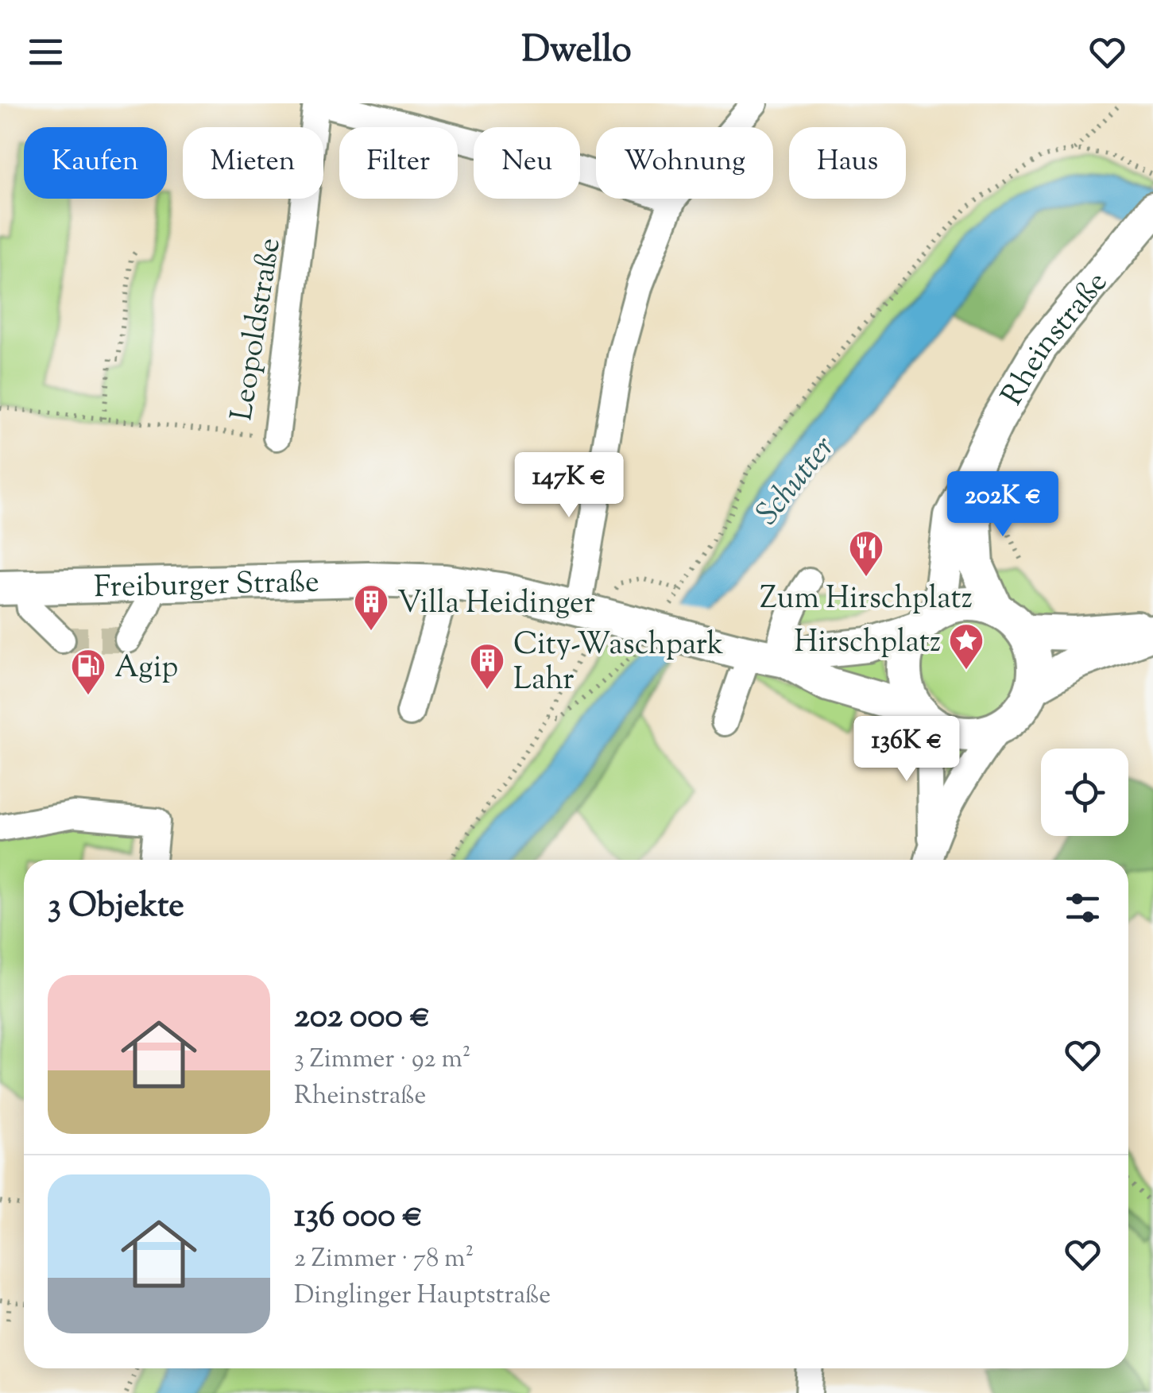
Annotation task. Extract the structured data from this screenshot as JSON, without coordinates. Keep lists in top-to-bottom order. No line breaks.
{"streets":{"main road":["Rheinstraße","Freiburger Straße"],"street":["Leopoldstraße"]},"crossings":[["Rheinstraße","Freiburger Straße"]],"water":["Schutter"],"places":{"restaurant":["Zum Hirschplatz"],"building":["Villa Heidinger","City-Waschpark Lahr"],"place":["Hirschplatz"],"fuel station":["Agip"]},"page":{"header":"Dwello","chip":["Kaufen","Mieten","Filter","Neu","Wohnung","Haus"],"price":["147K €","202K €","136K €"],"heading":"3 Objekte","list":[{"name":"202 000 €","note":"3 Zimmer · 92 m² · Rheinstraße"},{"name":"136 000 €","note":"2 Zimmer · 78 m² · Dinglinger Hauptstraße"}]}}
